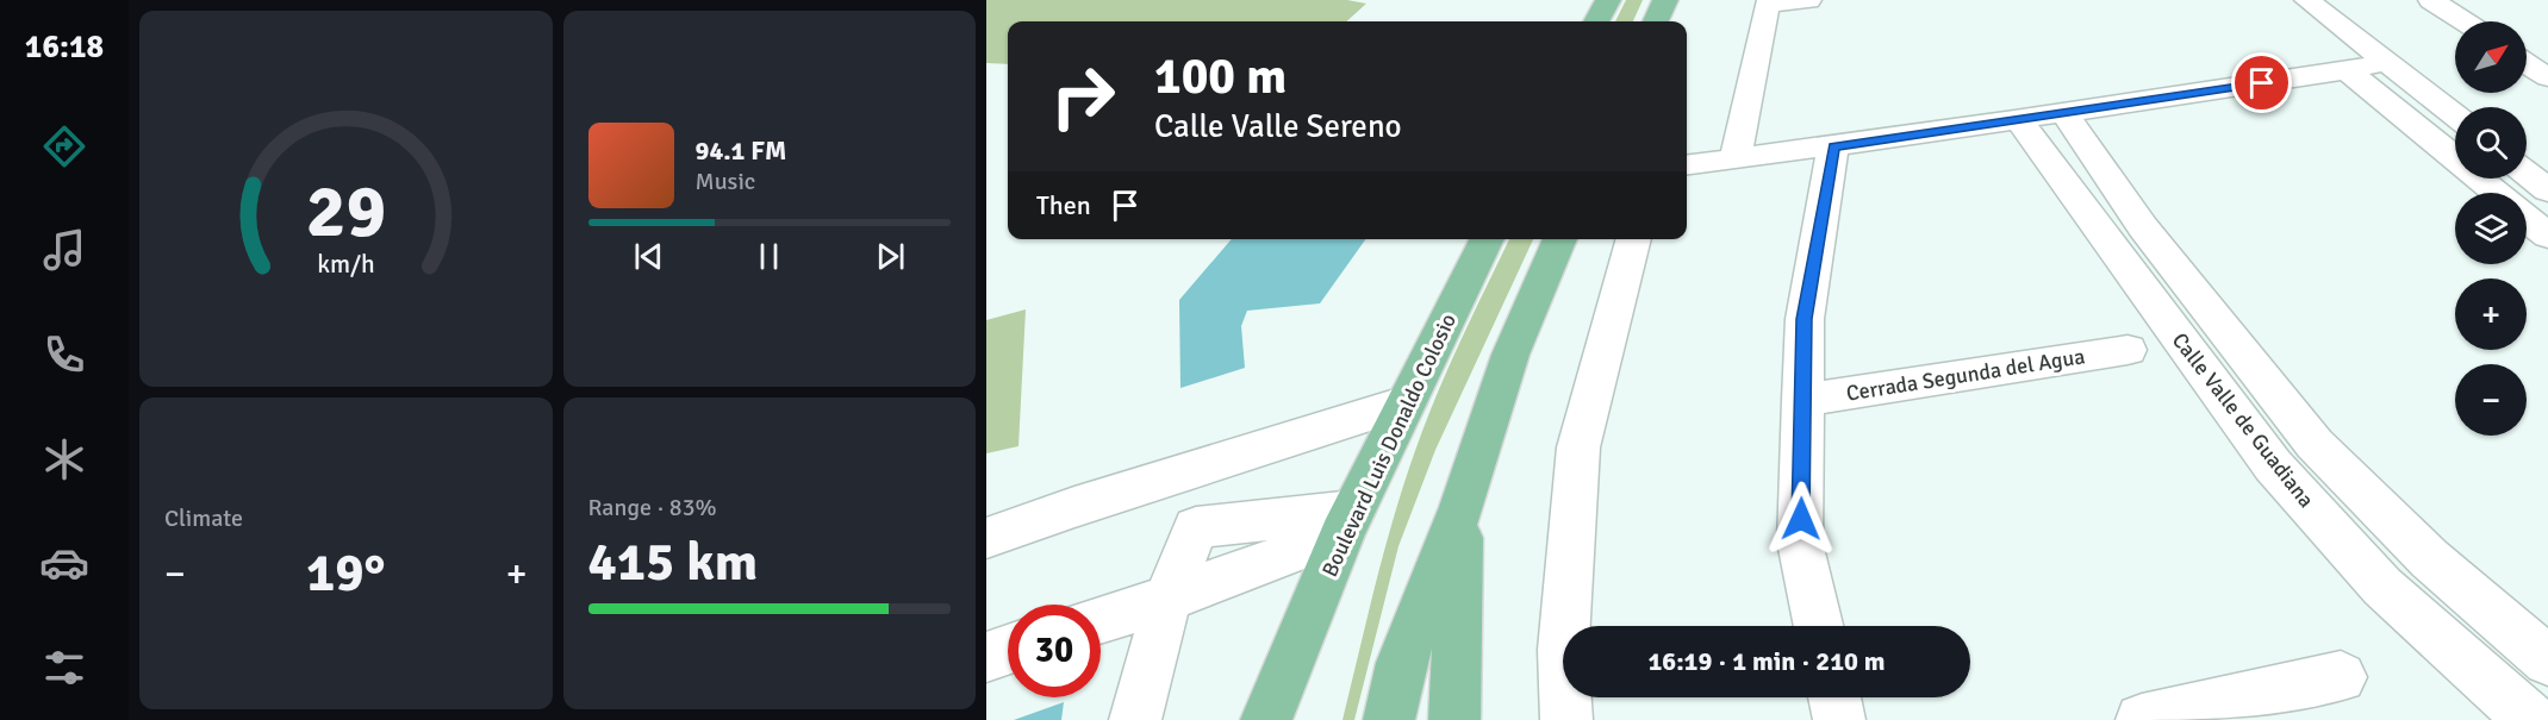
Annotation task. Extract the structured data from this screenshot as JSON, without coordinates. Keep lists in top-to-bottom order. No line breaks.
{"streets":{"main road":["Boulevard Luis Donaldo Colosio"],"street":["Cerrada Segunda del Agua","Calle Valle de Guadiana"]},"north":"top right","page":{"tabs":"16:18","map_buttons":["+","−"],"turn":["100 m","Calle Valle Sereno"],"song":["94.1 FM","Music"],"then":"Then","tile":["Climate",["Range · 83%","415 km"]],"heat":["−","19°","+"],"limit":"30","trip":"16:19 · 1 min · 210 m","gauge":["29","km/h"]}}
